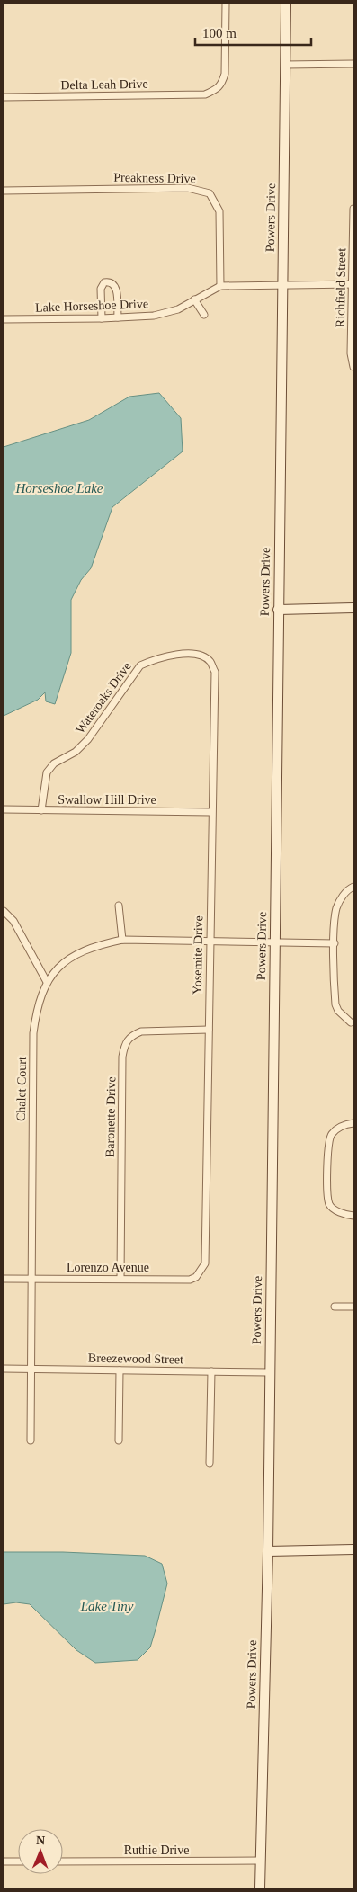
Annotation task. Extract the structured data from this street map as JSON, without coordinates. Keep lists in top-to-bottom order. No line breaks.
{"streets":{"street":["Delta Leah Drive","Preakness Drive","Powers Drive","Richfield Street","Lake Horseshoe Drive","Wateroaks Drive","Swallow Hill Drive","Yosemite Drive","Chalet Court","Baronette Drive","Lorenzo Avenue","Breezewood Street","Ruthie Drive"]},"crossings":[["Preakness Drive","Lake Horseshoe Drive"],["Powers Drive","Lake Horseshoe Drive"],["Powers Drive","Chalet Court"],["Powers Drive","Breezewood Street"],["Powers Drive","Ruthie Drive"],["Richfield Street","Lake Horseshoe Drive"],["Wateroaks Drive","Swallow Hill Drive"],["Wateroaks Drive","Yosemite Drive"],["Swallow Hill Drive","Yosemite Drive"],["Yosemite Drive","Chalet Court"],["Yosemite Drive","Baronette Drive"],["Yosemite Drive","Lorenzo Avenue"],["Chalet Court","Lorenzo Avenue"],["Chalet Court","Breezewood Street"],["Baronette Drive","Lorenzo Avenue"]],"water":["Horseshoe Lake","Lake Tiny"],"scale_bar":"100 m","north":"top"}
